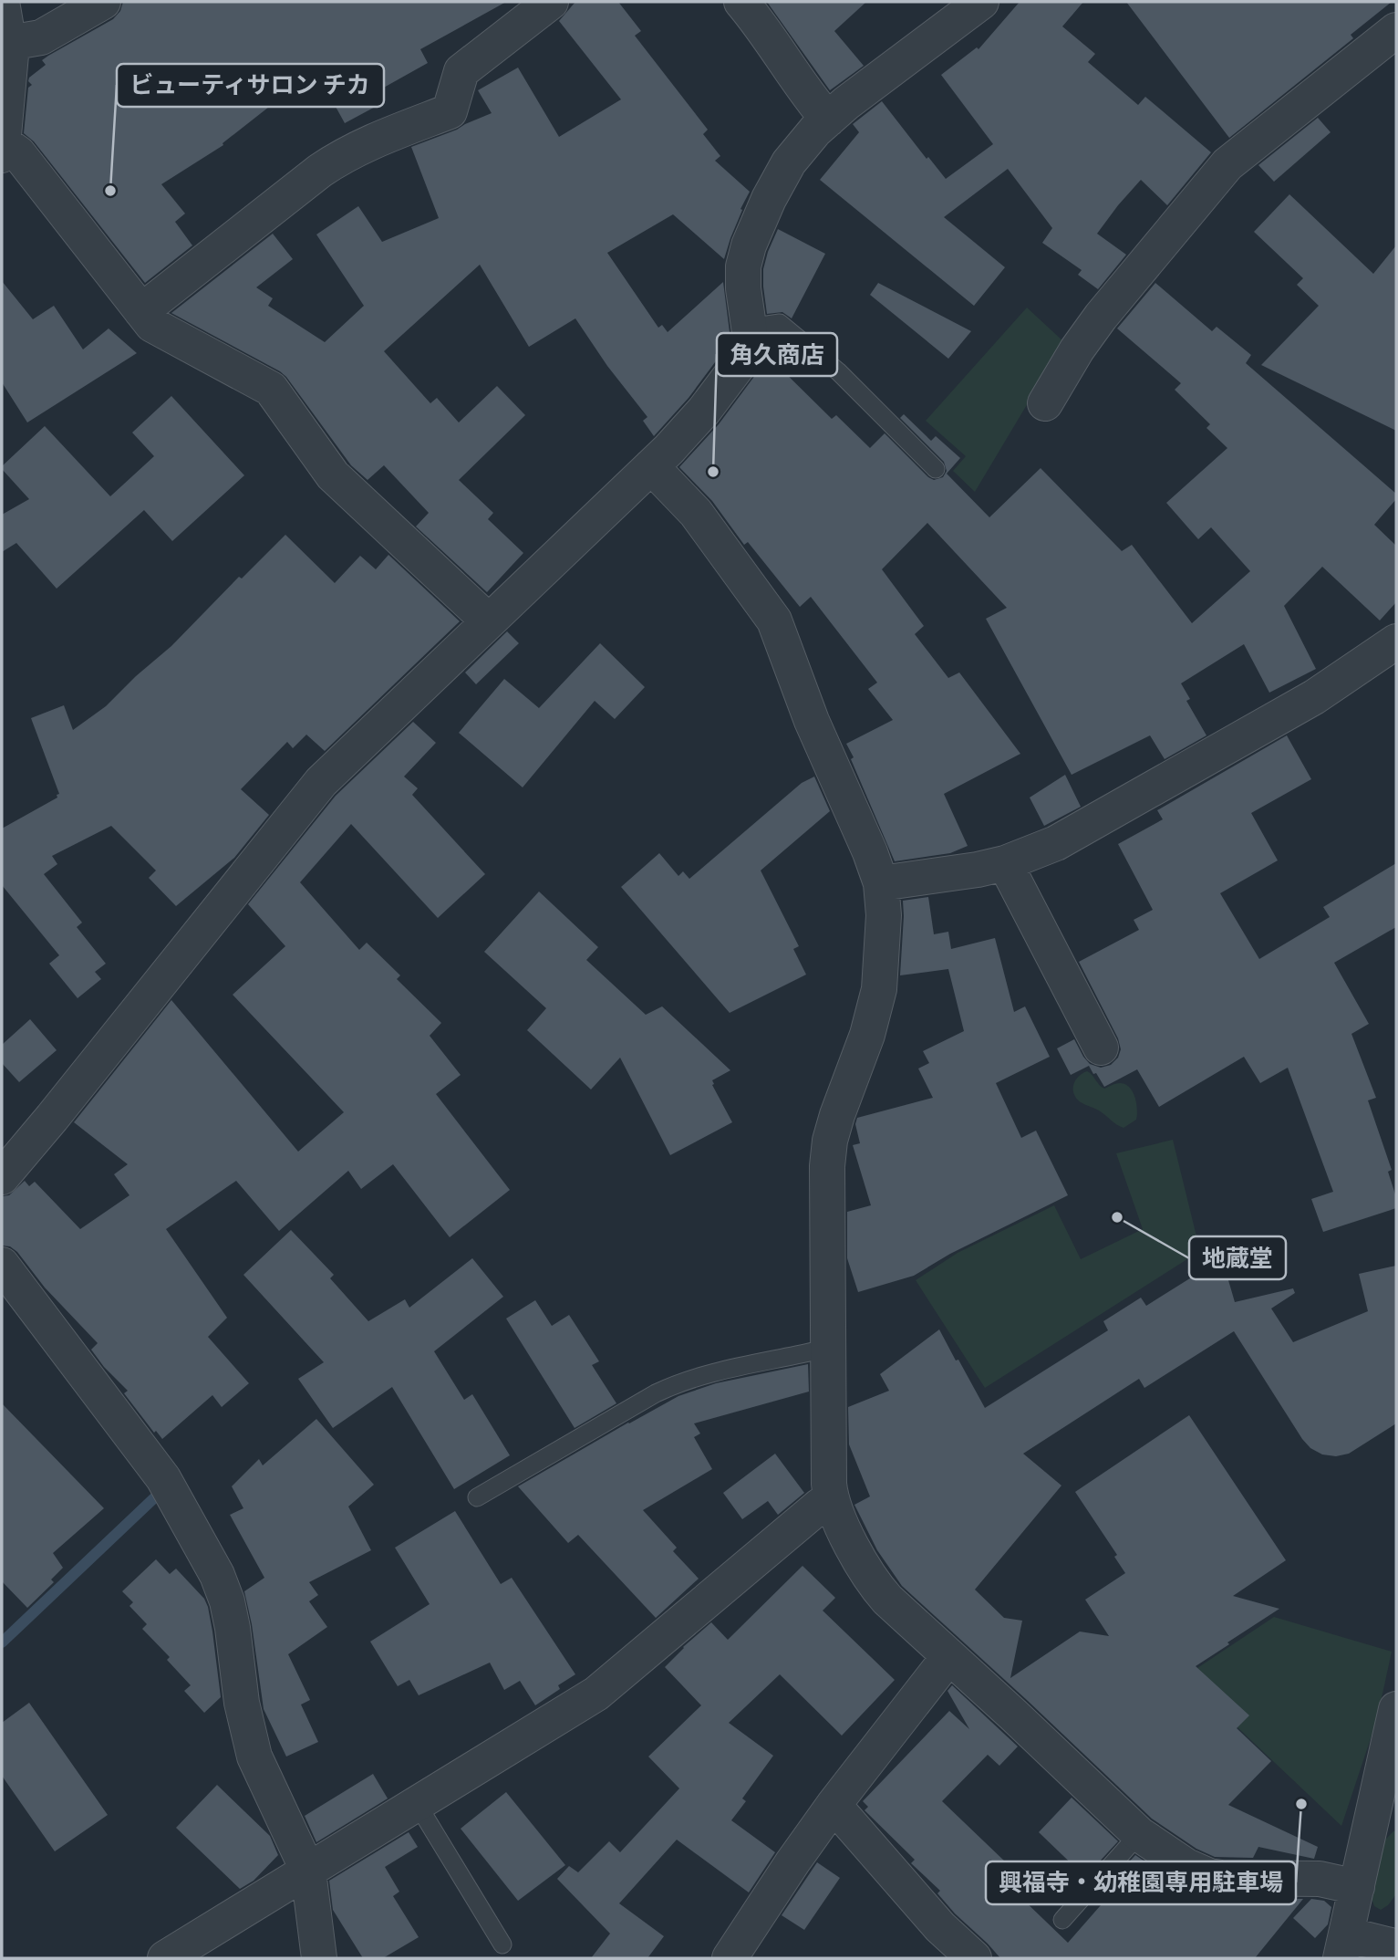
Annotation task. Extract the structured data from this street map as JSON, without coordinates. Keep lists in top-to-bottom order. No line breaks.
{"places":["ビューティサロン チカ","角久商店","地蔵堂","興福寺・幼稚園専用駐車場"]}
